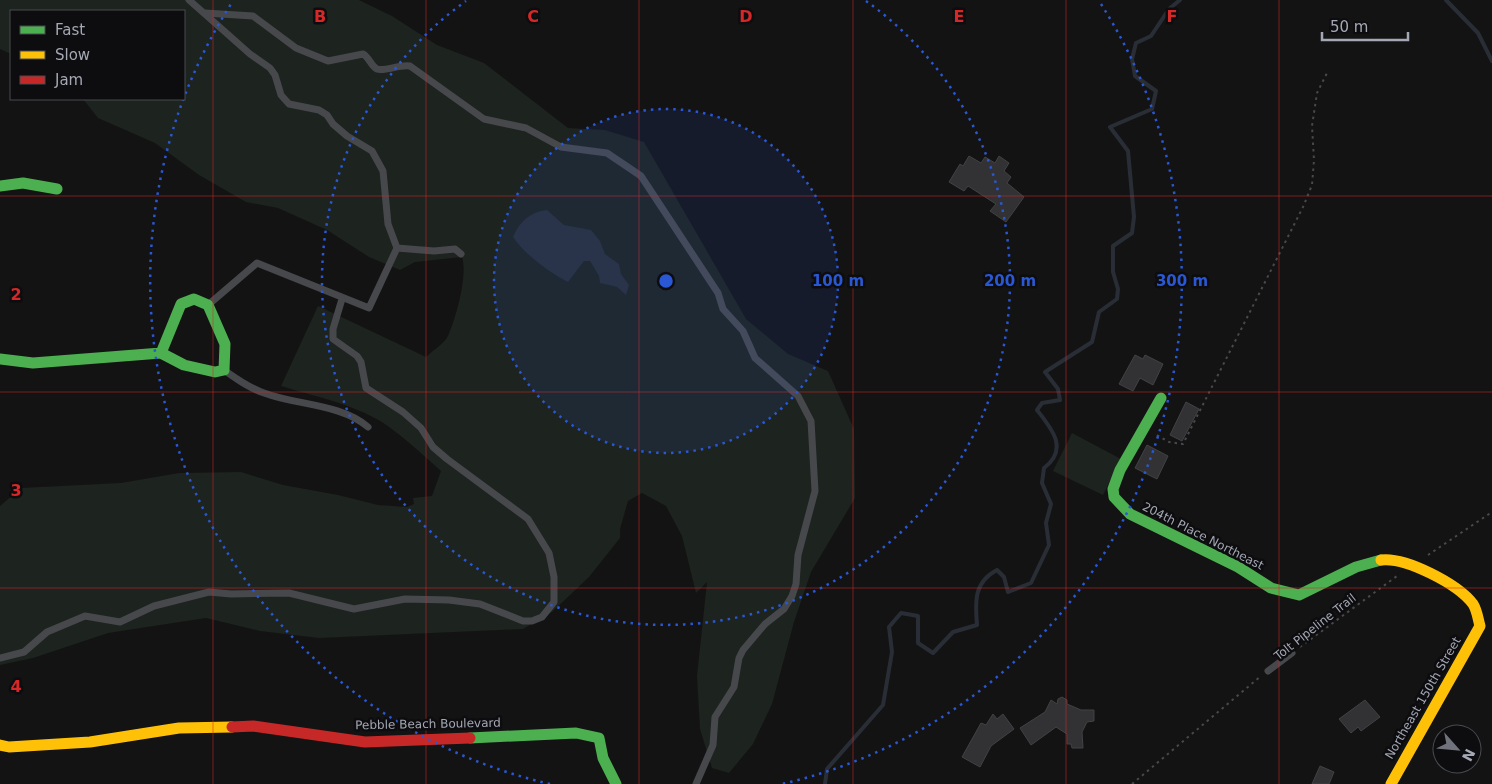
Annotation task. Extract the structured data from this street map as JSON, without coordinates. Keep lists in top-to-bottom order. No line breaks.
{"streets":{"street":["204th Place Northeast","Northeast 150th Street","Pebble Beach Boulevard"],"path":["Tolt Pipeline Trail"]},"crossings":[["204th Place Northeast","Tolt Pipeline Trail"],["204th Place Northeast","Northeast 150th Street"],["Tolt Pipeline Trail","Northeast 150th Street"]],"legend":["Fast","Slow","Jam"],"scale_bar":"50 m","north":"bottom right","grid":{"columns":["B","C","D","E","F"],"rows":["2","3","4"]},"rings":["100 m","200 m","300 m"]}
